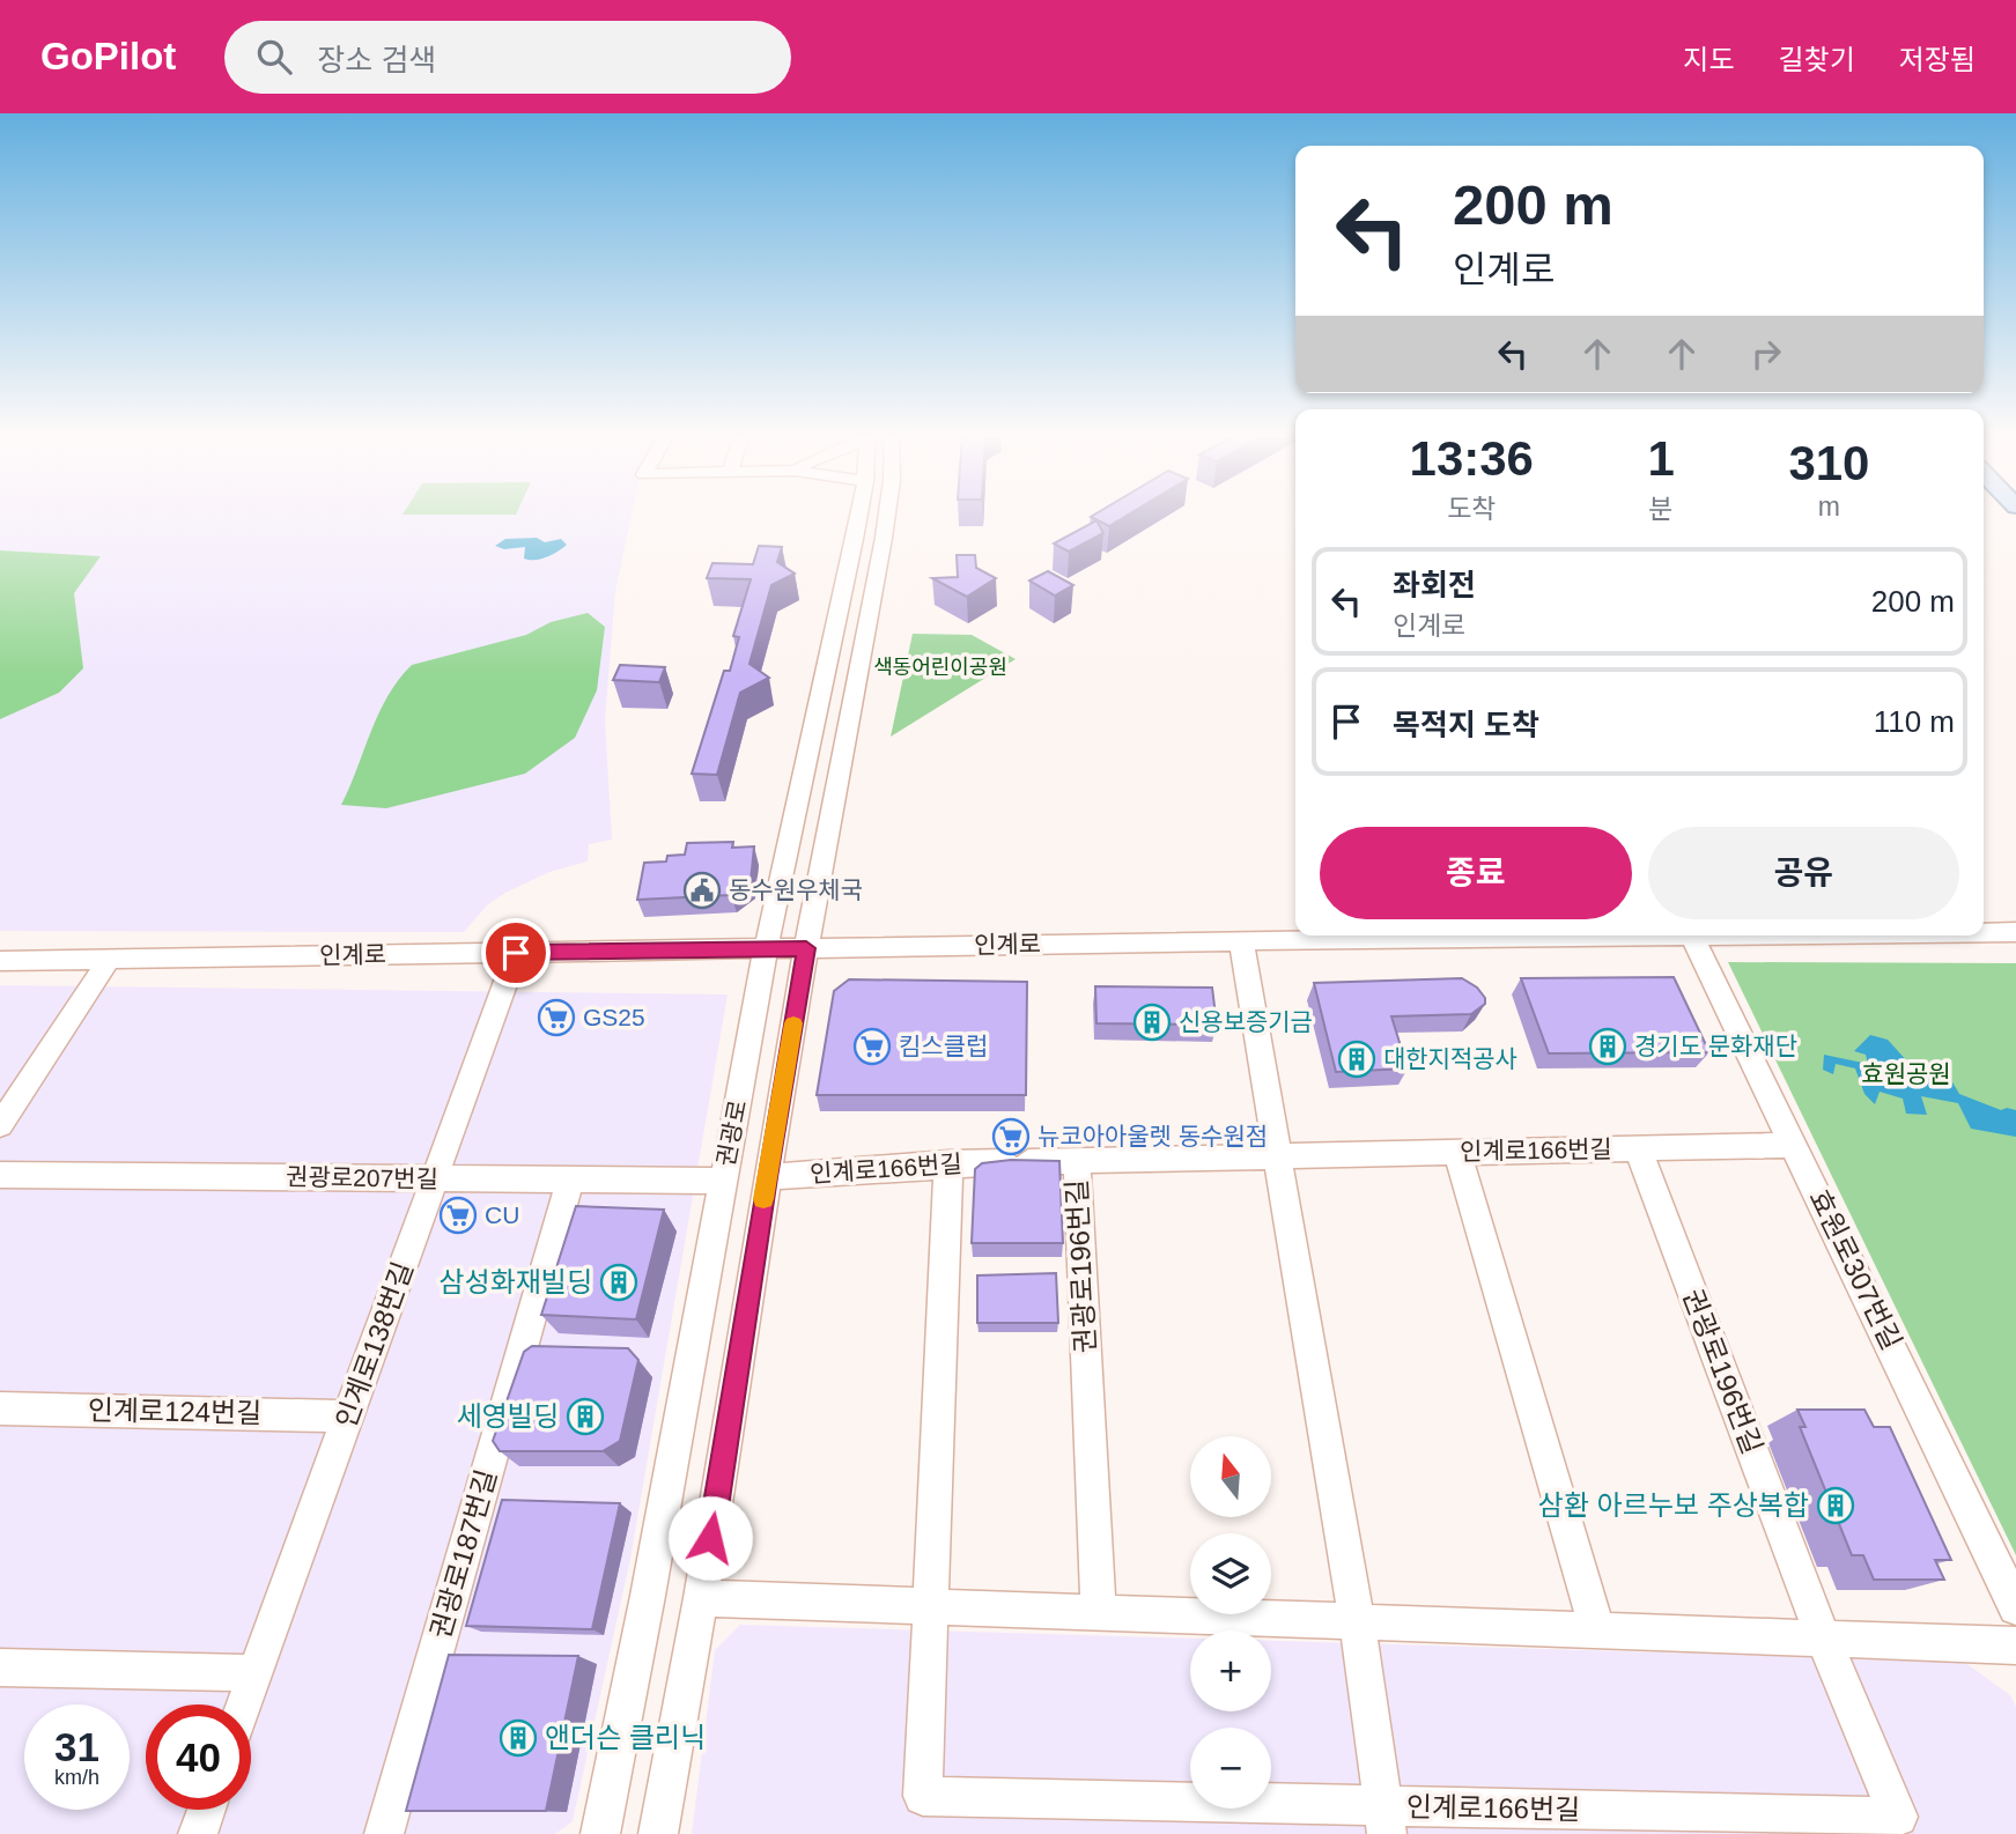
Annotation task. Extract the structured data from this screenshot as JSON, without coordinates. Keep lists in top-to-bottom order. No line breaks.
{"streets":{"street":["인계로","권광로","인계로166번길","권광로207번길","권광로196번길","효원로307번길","인계로138번길","인계로124번길","권광로187번길"]},"crossings":[["인계로","권광로"],["인계로","인계로166번길"],["인계로","인계로138번길"],["권광로","인계로166번길"],["권광로","권광로207번길"],["인계로166번길","권광로196번길"],["인계로166번길","효원로307번길"],["권광로207번길","인계로138번길"],["권광로207번길","권광로187번길"],["인계로138번길","인계로124번길"]],"parks":["색동어린이공원","효원공원"],"places":{"public building":["동수원우체국"],"supermarket":["GS25","킴스클럽","뉴코아아울렛 동수원점","CU"],"building":["신용보증기금","경기도 문화재단","대한지적공사","삼성화재빌딩","세영빌딩","삼환 아르누보 주상복합","앤더슨 클리닉"]},"north":"top","page":{"header":"GoPilot","search":"장소 검색","nav":["지도","길찾기","저장됨"],"turn":["200 m","인계로"],"eta":["13:36","도착","1","분","310","m"],"list":[{"name":"좌회전","note":"인계로","value":"200 m"},{"name":"목적지 도착","value":"110 m"}],"buttons":["종료","공유"],"map_buttons":["+","−"],"speed":"31 km/h","limit":"40"}}
